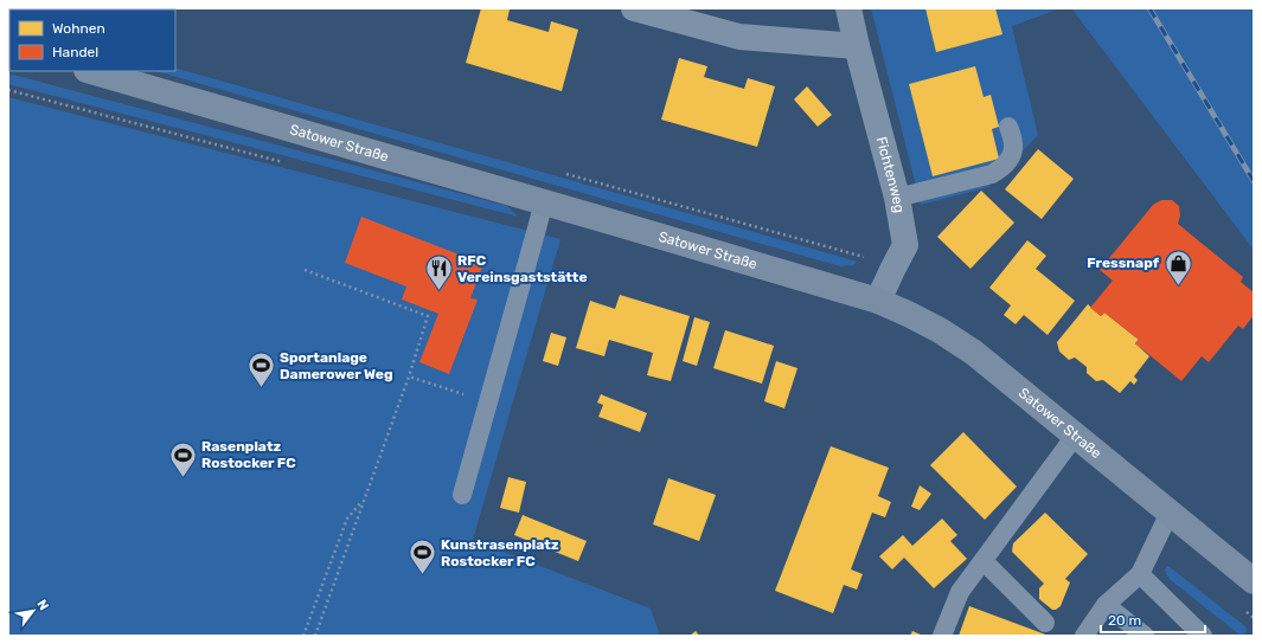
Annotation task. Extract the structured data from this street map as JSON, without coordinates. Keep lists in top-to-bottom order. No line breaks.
{"streets":{"main road":["Satower Straße"],"street":["Fichtenweg"]},"crossings":[["Satower Straße","Fichtenweg"]],"places":{"shop":["Fressnapf"],"restaurant":["RFC Vereinsgaststätte"],"sports":["Sportanlage Damerower Weg","Rasenplatz Rostocker FC","Kunstrasenplatz Rostocker FC"]},"legend":["Wohnen","Handel"],"scale_bar":"20 m","north":"top right"}
